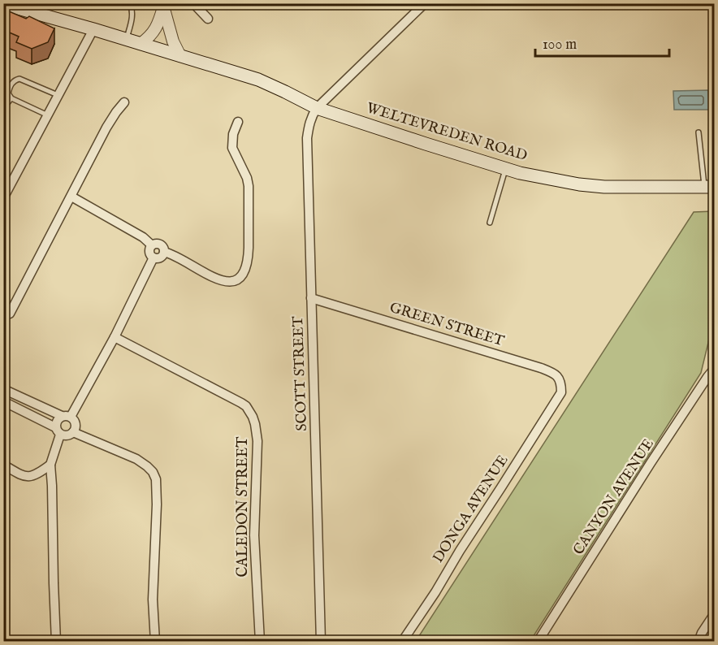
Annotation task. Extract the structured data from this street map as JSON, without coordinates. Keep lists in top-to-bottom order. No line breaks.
{"streets":{"main road":["WELTEVREDEN ROAD"],"street":["GREEN STREET","SCOTT STREET","CANYON AVENUE","CALEDON STREET","DONGA AVENUE"]},"crossings":[["WELTEVREDEN ROAD","SCOTT STREET"],["GREEN STREET","SCOTT STREET"],["GREEN STREET","DONGA AVENUE"]],"scale_bar":"100 m"}
